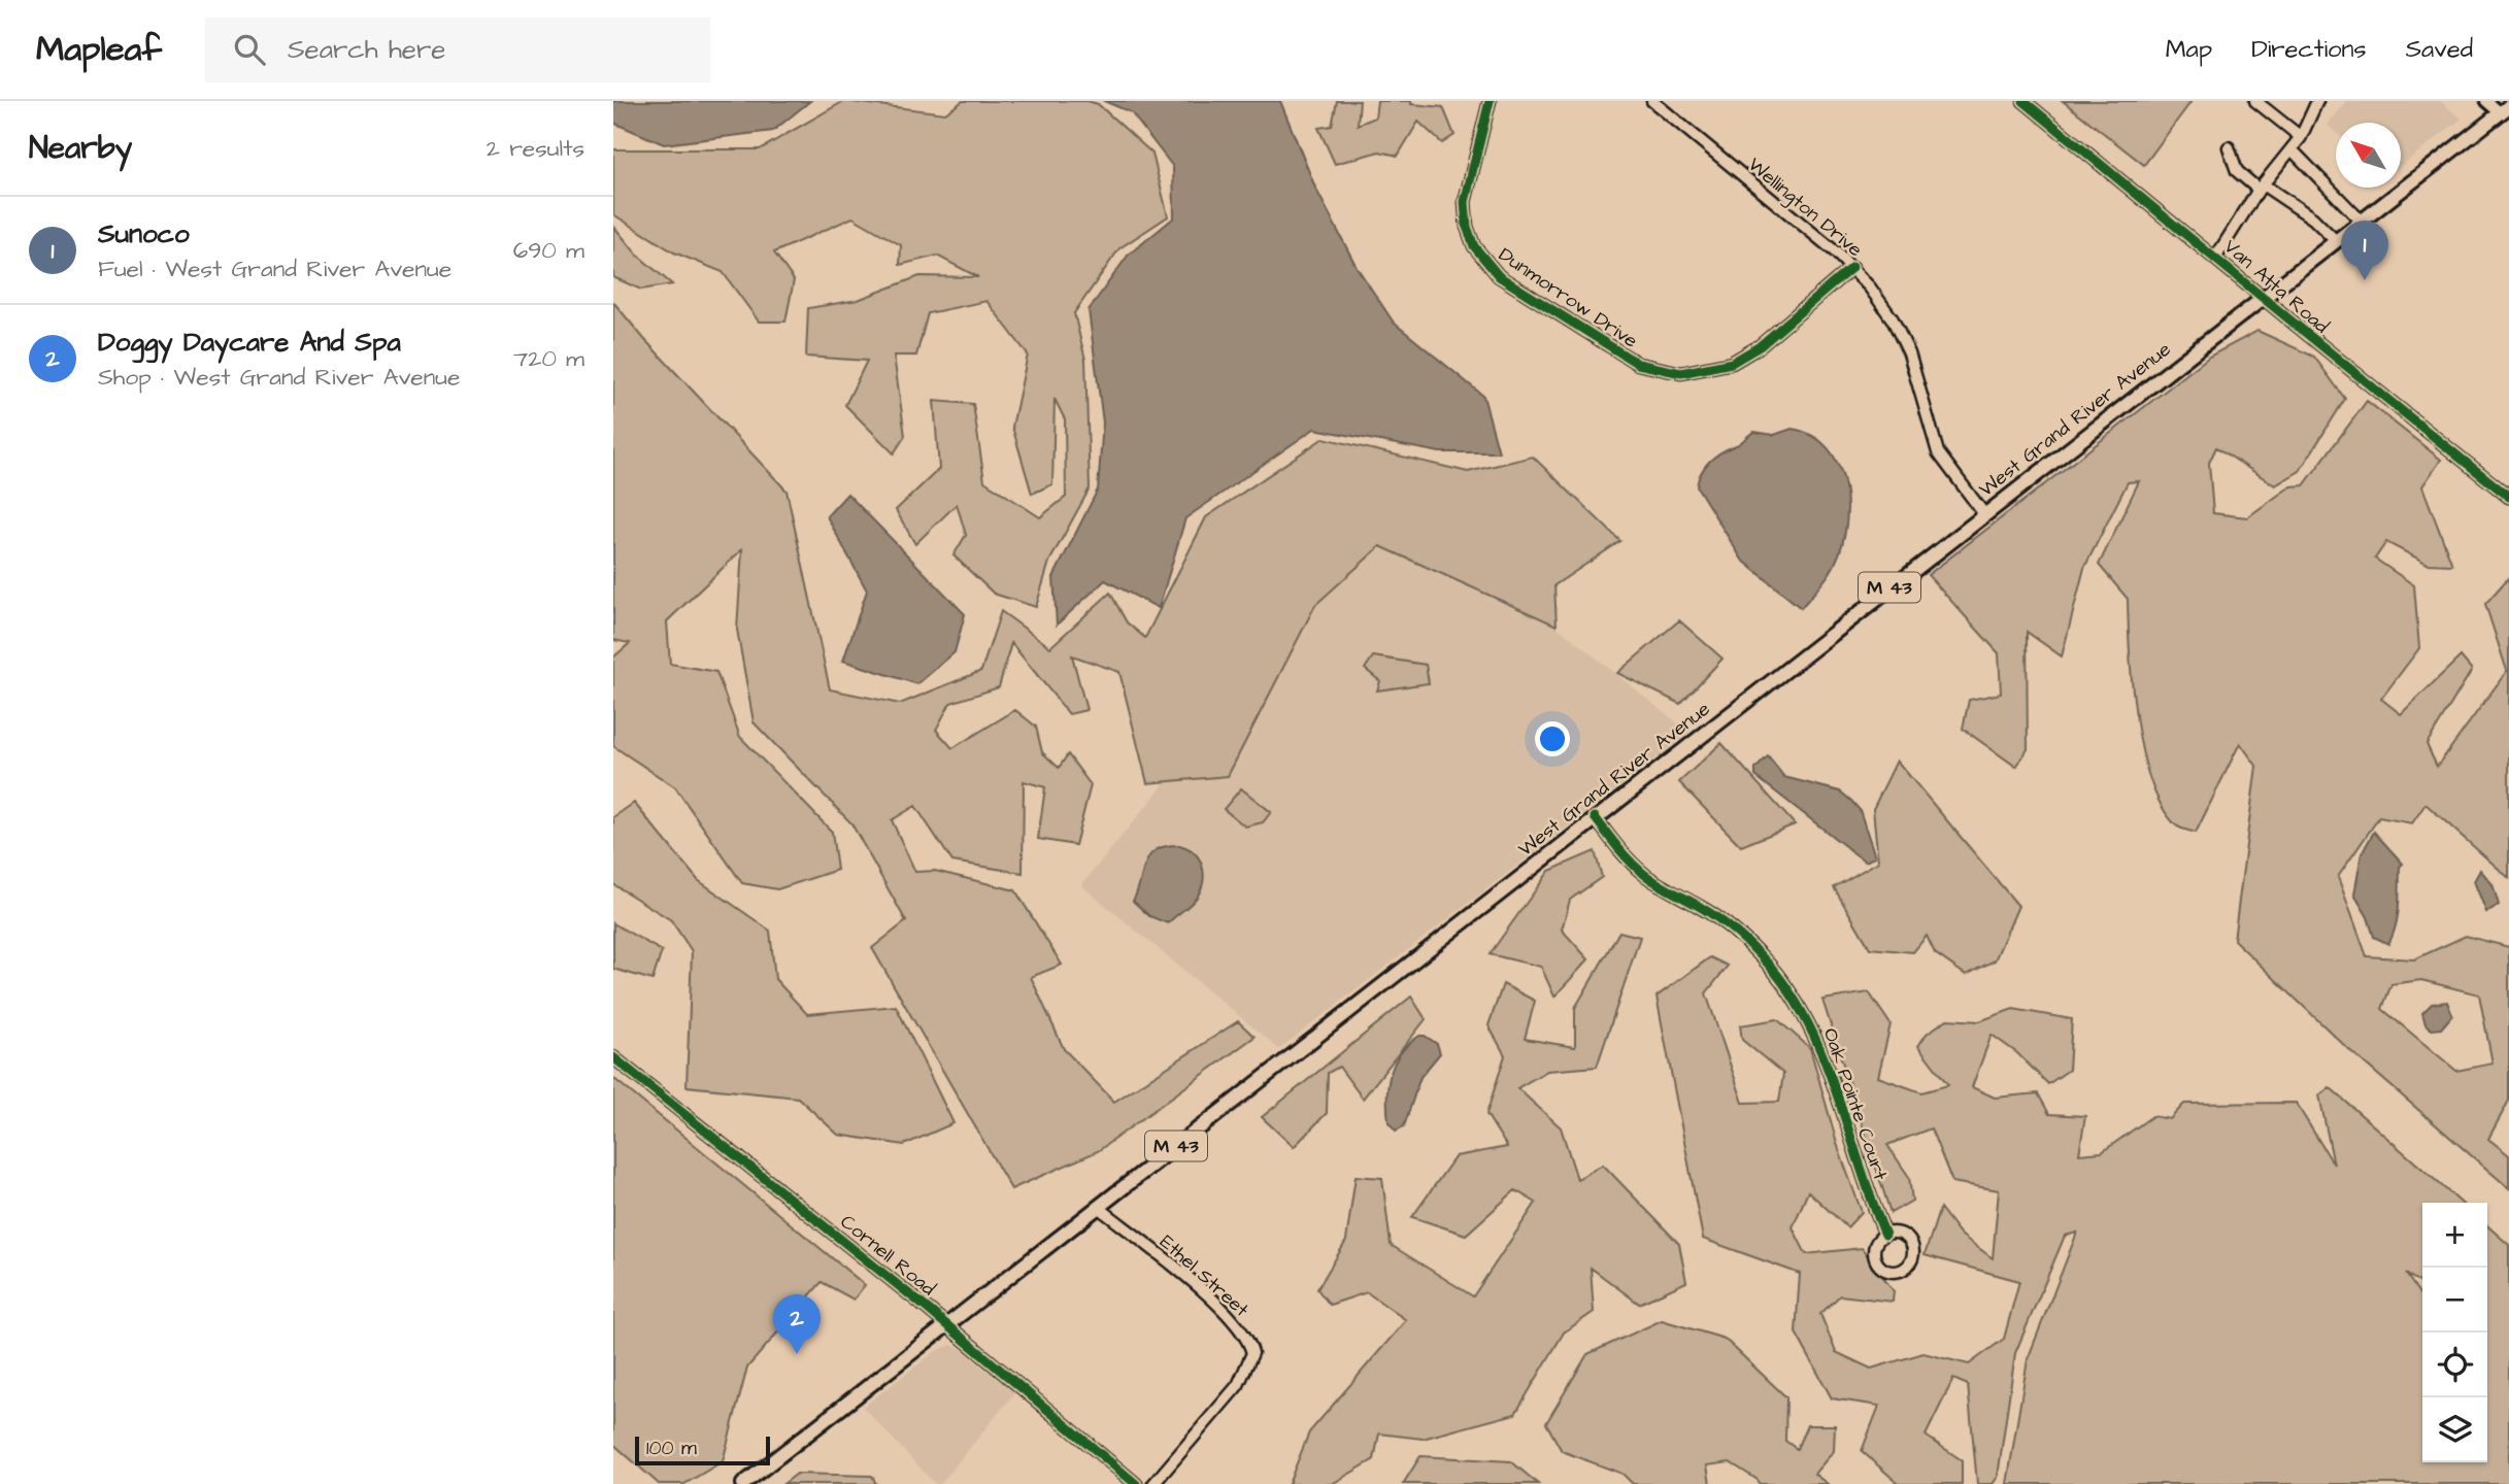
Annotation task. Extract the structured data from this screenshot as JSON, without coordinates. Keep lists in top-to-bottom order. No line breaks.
{"streets":{"main road":["West Grand River Avenue","M 43"],"street":["Wellington Drive","Van Atta Road","Dunmorrow Drive","Oak Pointe Court","Cornell Road","Ethel Street"]},"crossings":[["Wellington Drive","Dunmorrow Drive"],["Wellington Drive","West Grand River Avenue"],["Van Atta Road","West Grand River Avenue"],["West Grand River Avenue","Oak Pointe Court"],["West Grand River Avenue","Cornell Road"],["West Grand River Avenue","Ethel Street"]],"scale_bar":"100 m","north":"top left","page":{"header":"Mapleaf","search":"Search here","nav":["Map","Directions","Saved"],"heading":["Nearby","2 results"],"list":[{"mark":"1","name":"Sunoco","note":"Fuel · West Grand River Avenue","value":"690 m"},{"mark":"2","name":"Doggy Daycare And Spa","note":"Shop · West Grand River Avenue","value":"720 m"}],"pins":["1","2"],"map_buttons":["+","−"],"scale":"100 m"}}
